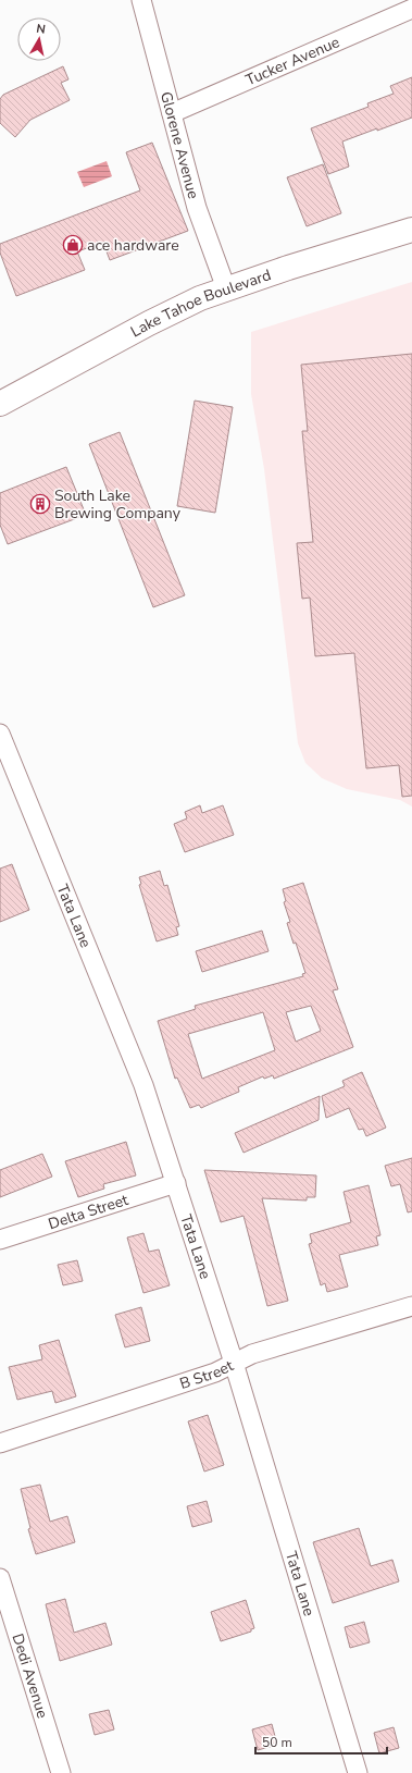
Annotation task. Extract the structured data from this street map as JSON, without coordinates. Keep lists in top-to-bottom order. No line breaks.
{"streets":{"main road":["Lake Tahoe Boulevard"],"street":["Tucker Avenue","Glorene Avenue","Tata Lane","Delta Street","B Street","Dedi Avenue"]},"crossings":[["Tucker Avenue","Glorene Avenue"],["Glorene Avenue","Lake Tahoe Boulevard"],["Tata Lane","Delta Street"],["Tata Lane","B Street"]],"places":{"shop":["ace hardware"],"building":["South Lake Brewing Company"]},"scale_bar":"50 m","north":"top"}
